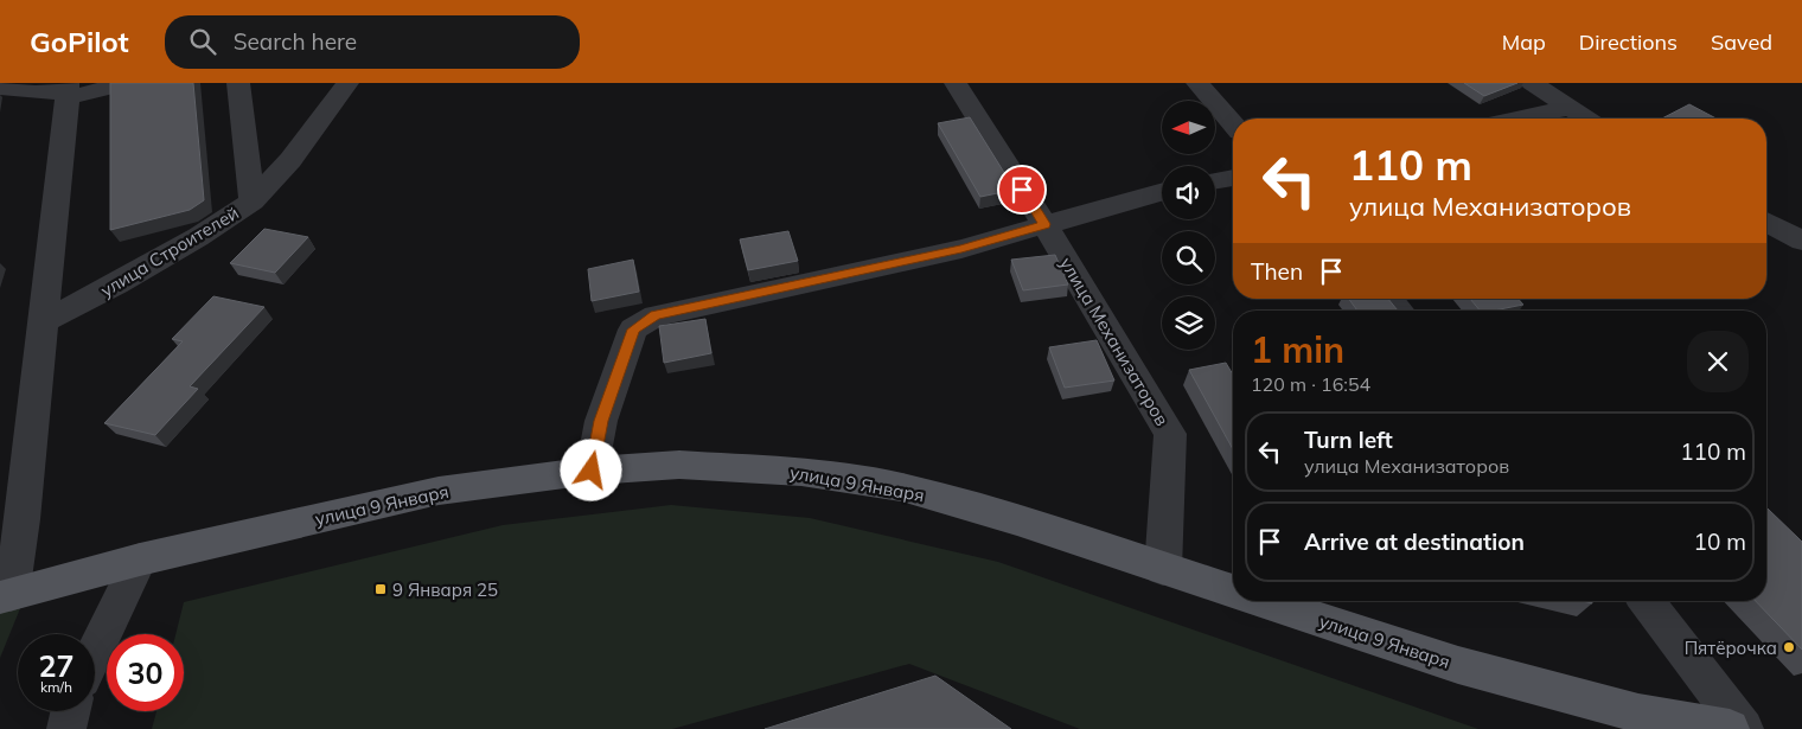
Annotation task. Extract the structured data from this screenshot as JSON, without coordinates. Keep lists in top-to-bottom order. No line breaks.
{"streets":{"main road":["улица 9 Января"],"street":["улица Строителей","улица Механизаторов"]},"crossings":[["улица Механизаторов","улица 9 Января"]],"places":{"transit":["9 Января 25"],"other":["Пятёрочка"]},"north":"left","page":{"header":"GoPilot","search":"Search here","nav":["Map","Directions","Saved"],"turn":["110 m","улица Механизаторов"],"then":"Then","heading":["1 min","120 m · 16:54"],"list":[{"name":"Turn left","note":"улица Механизаторов","value":"110 m"},{"name":"Arrive at destination","value":"10 m"}],"speed":"27 km/h","limit":"30"}}
